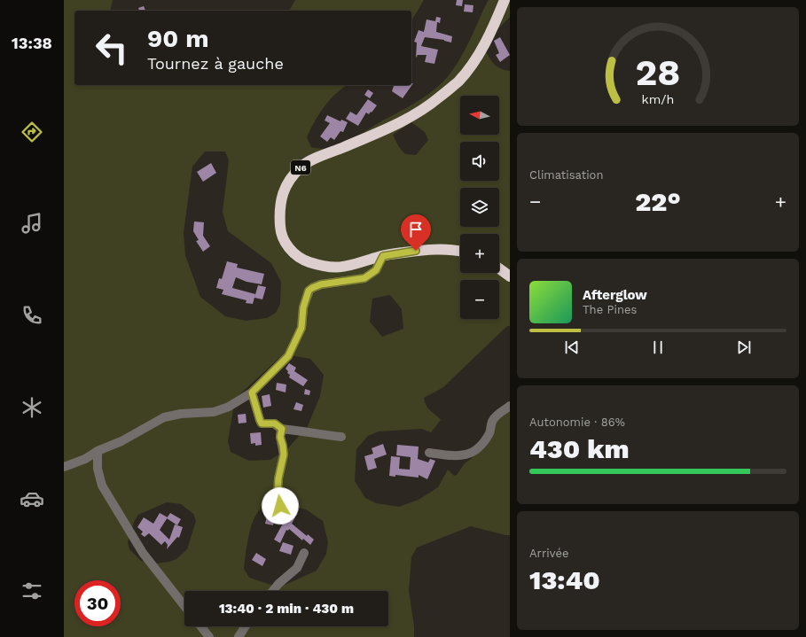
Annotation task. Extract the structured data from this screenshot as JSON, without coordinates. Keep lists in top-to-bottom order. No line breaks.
{"streets":{"highway":["N6"]},"north":"left","page":{"tabs":"13:38","turn":["90 m","Tournez à gauche"],"map_buttons":["+","−"],"tile":["Climatisation",["Autonomie · 86%","430 km"],["Arrivée","13:40"]],"heat":["−","22°","+"],"song":["Afterglow","The Pines"],"limit":"30","trip":"13:40 · 2 min · 430 m","gauge":["28","km/h"]}}
